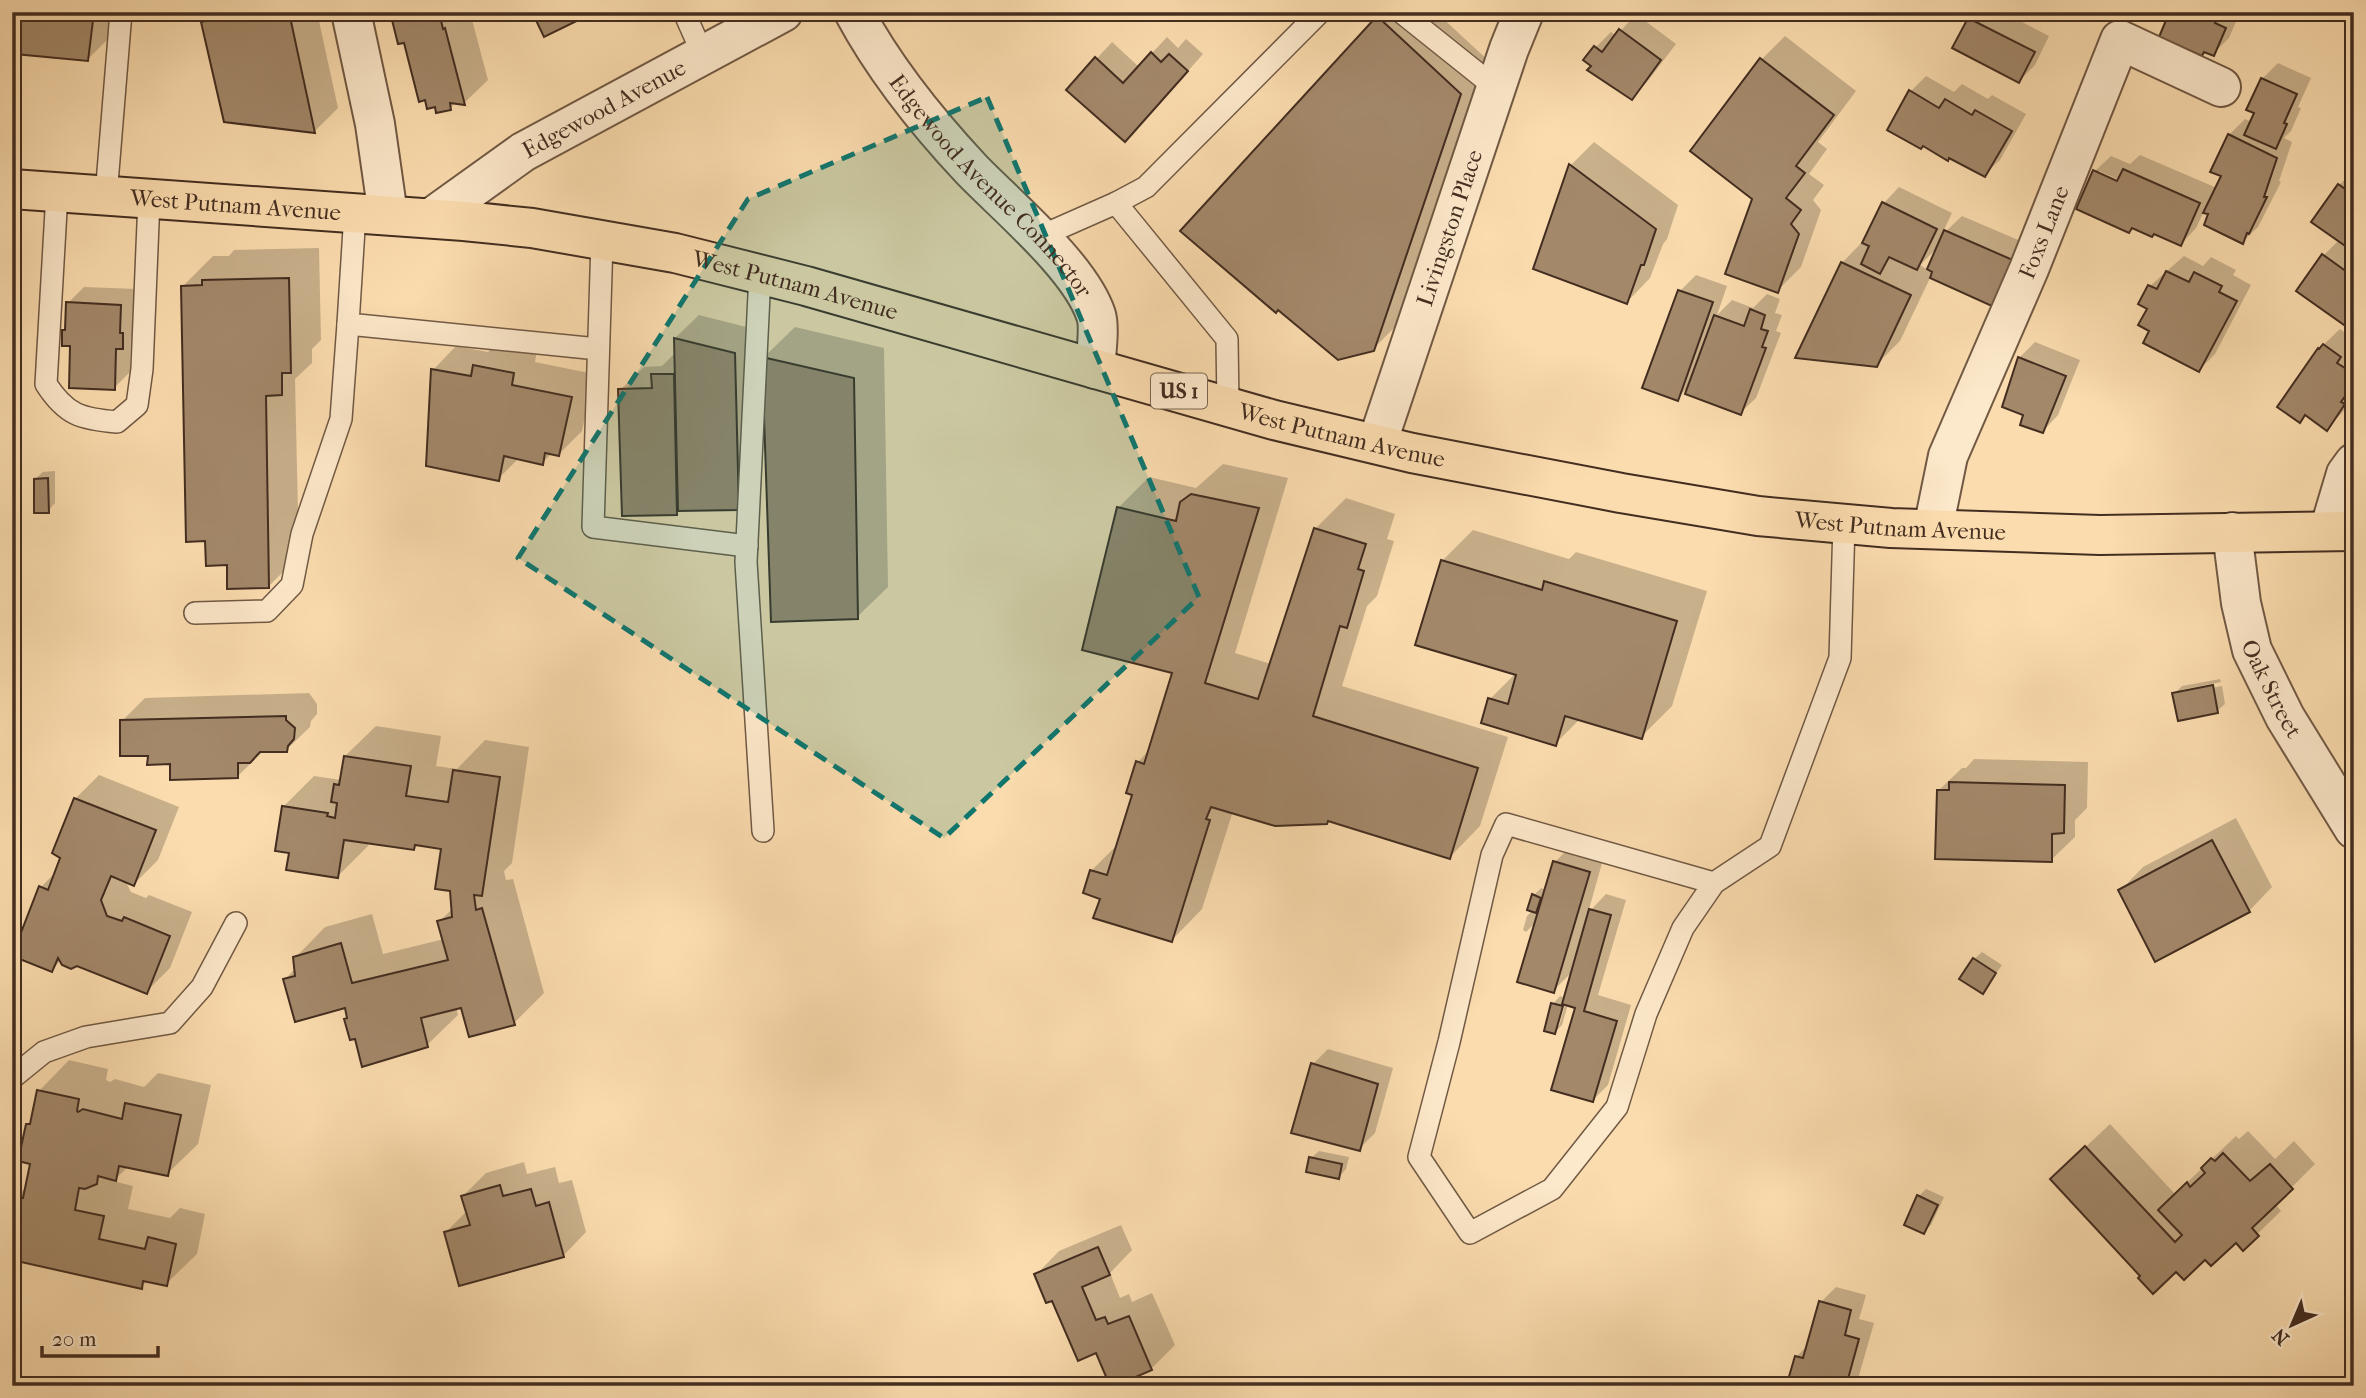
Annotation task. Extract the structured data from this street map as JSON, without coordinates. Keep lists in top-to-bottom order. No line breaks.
{"streets":{"main road":["West Putnam Avenue","US 1"],"street":["Edgewood Avenue","Edgewood Avenue Connector","Livingston Place","Foxs Lane","Oak Street"]},"crossings":[["Edgewood Avenue","West Putnam Avenue"],["Edgewood Avenue Connector","West Putnam Avenue"],["West Putnam Avenue","Livingston Place"],["West Putnam Avenue","Foxs Lane"],["West Putnam Avenue","Oak Street"]],"scale_bar":"20 m","north":"bottom left"}
